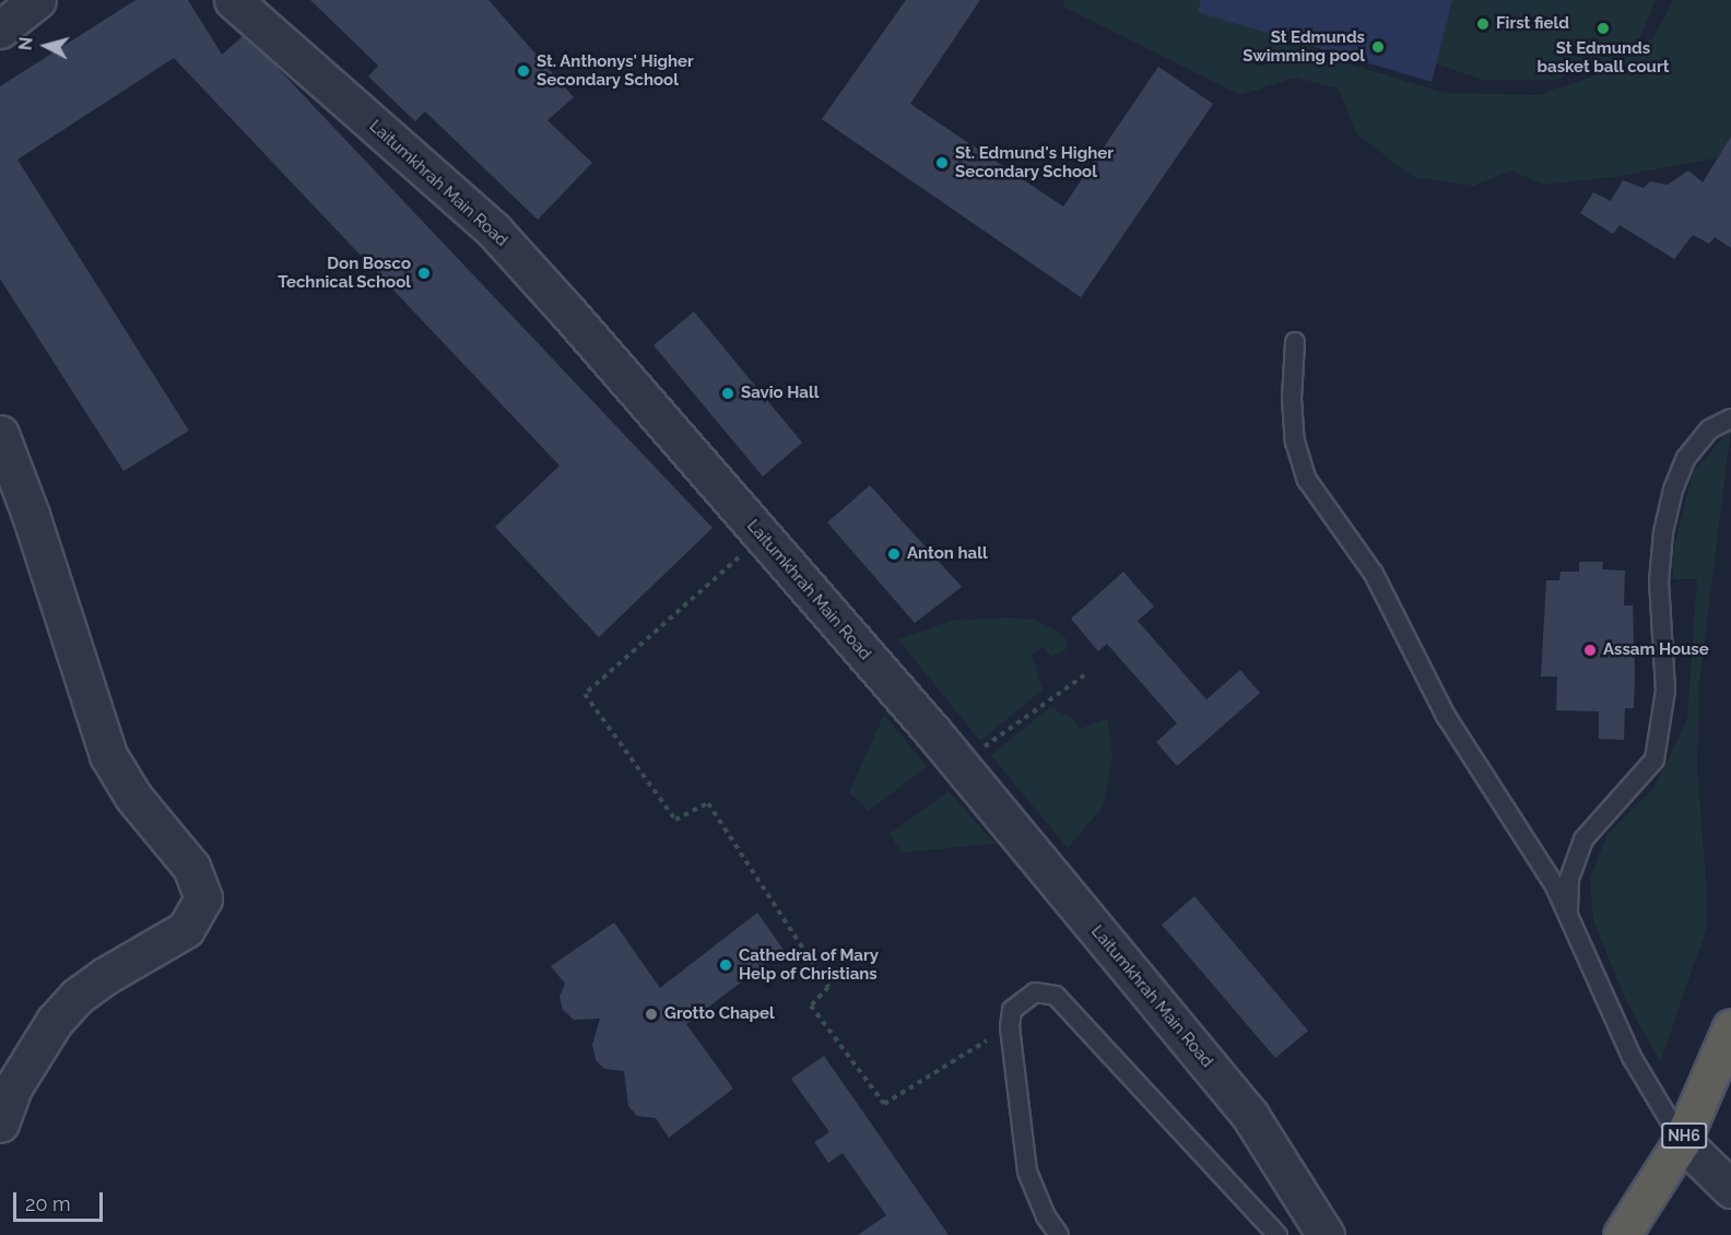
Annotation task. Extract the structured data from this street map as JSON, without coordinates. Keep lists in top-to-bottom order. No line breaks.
{"streets":{"highway":["NH6"],"street":["Laitumkhrah Main Road"]},"places":["First field","St Edmunds basket ball court","St Edmunds Swimming pool","St. Anthonys' Higher Secondary School","St. Edmund's Higher Secondary School","Don Bosco Technical School","Savio Hall","Anton hall","Assam House","Cathedral of Mary Help of Christians","Grotto Chapel"],"scale_bar":"20 m","north":"left"}
